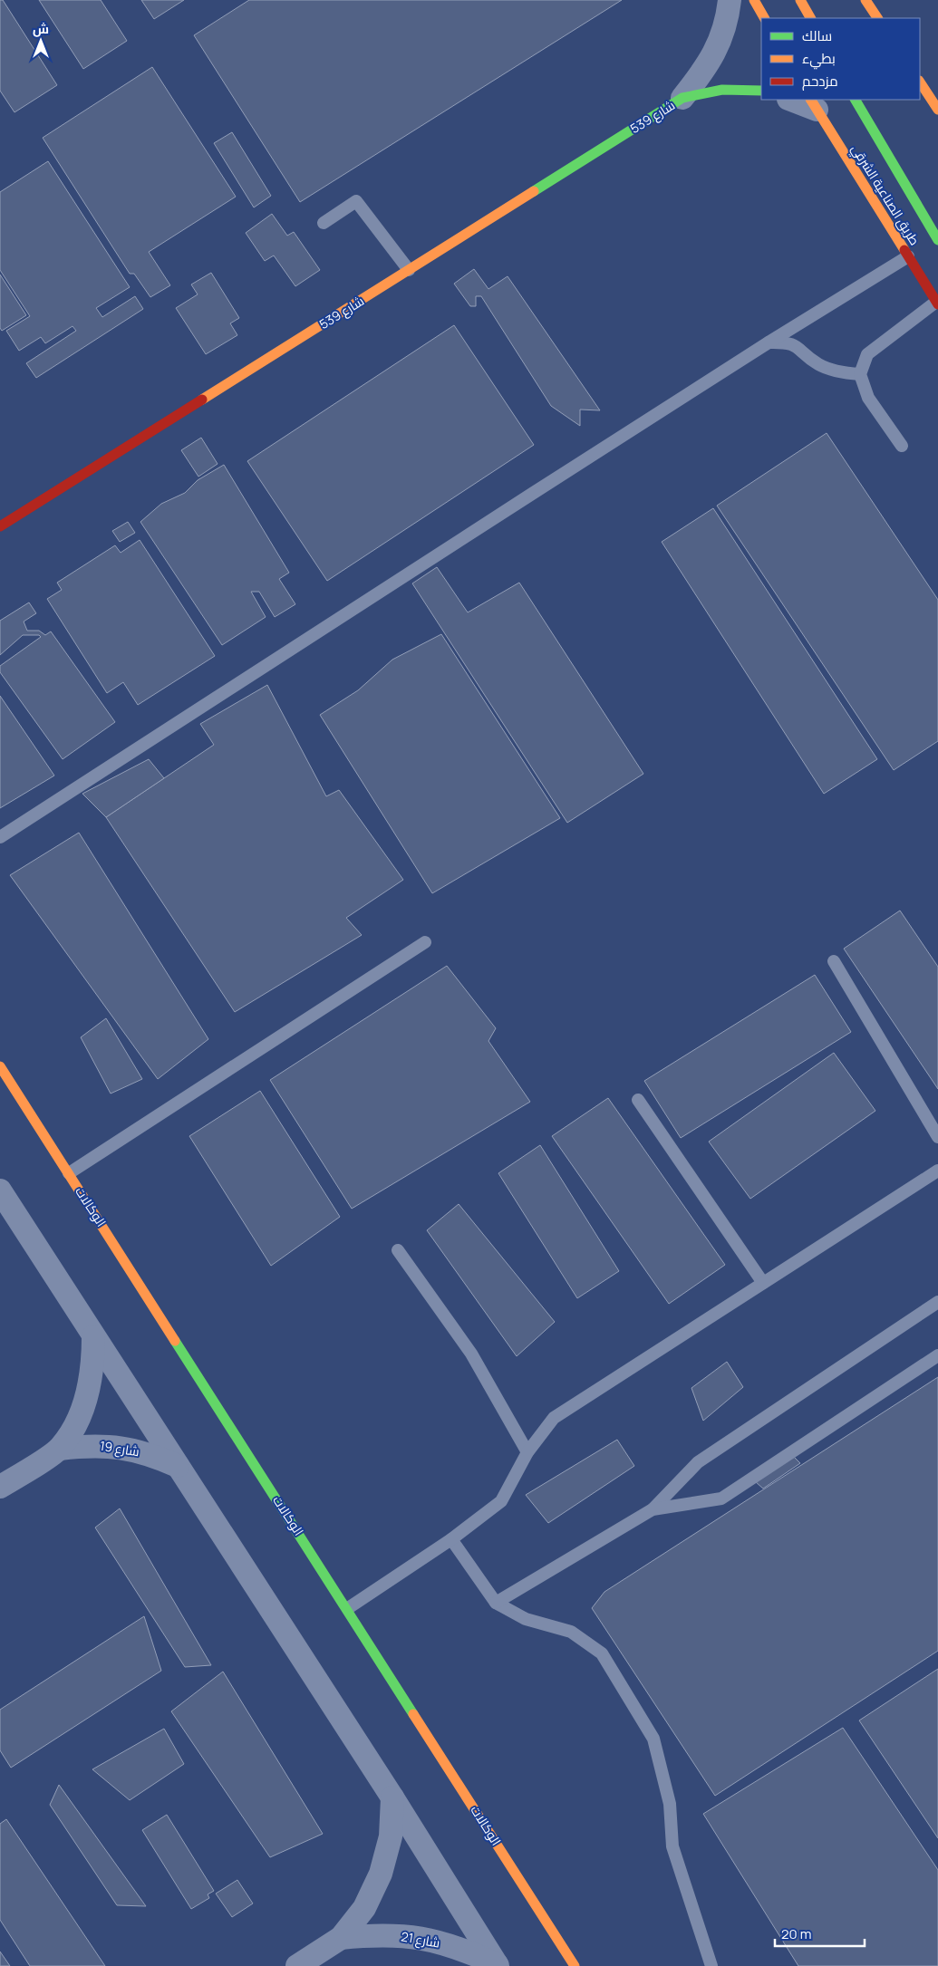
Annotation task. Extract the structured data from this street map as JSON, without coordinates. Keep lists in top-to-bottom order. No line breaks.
{"streets":{"main road":["شارع 539","طريق الصناعية الشرقي","الوكالات"],"street":["شارع 19","شارع 21"]},"legend":["سالك","بطيء","مزدحم"],"scale_bar":"20 m","north":"top"}
